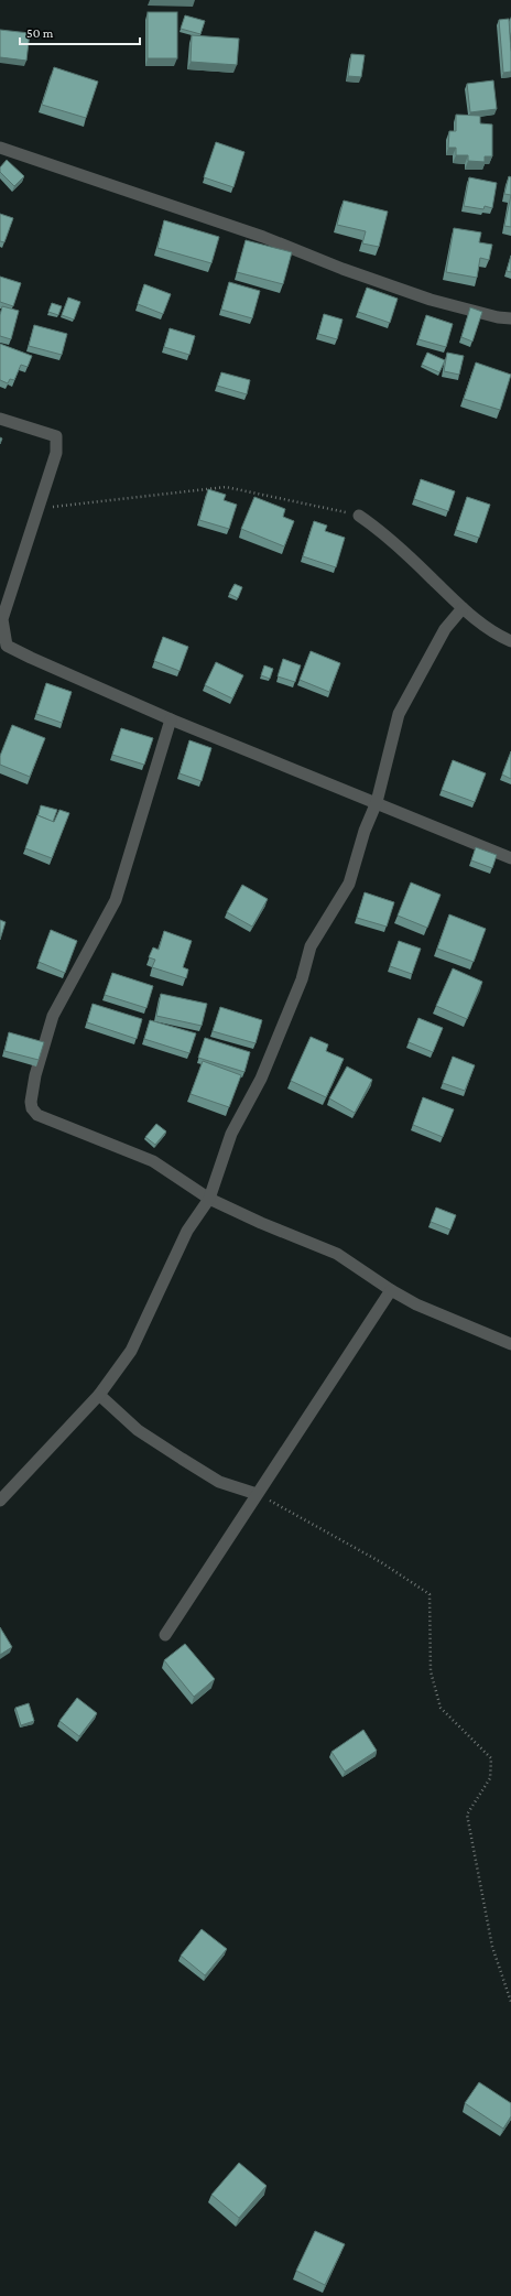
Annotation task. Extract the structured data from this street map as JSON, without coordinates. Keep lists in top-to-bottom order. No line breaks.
{"scale_bar":"50 m"}
